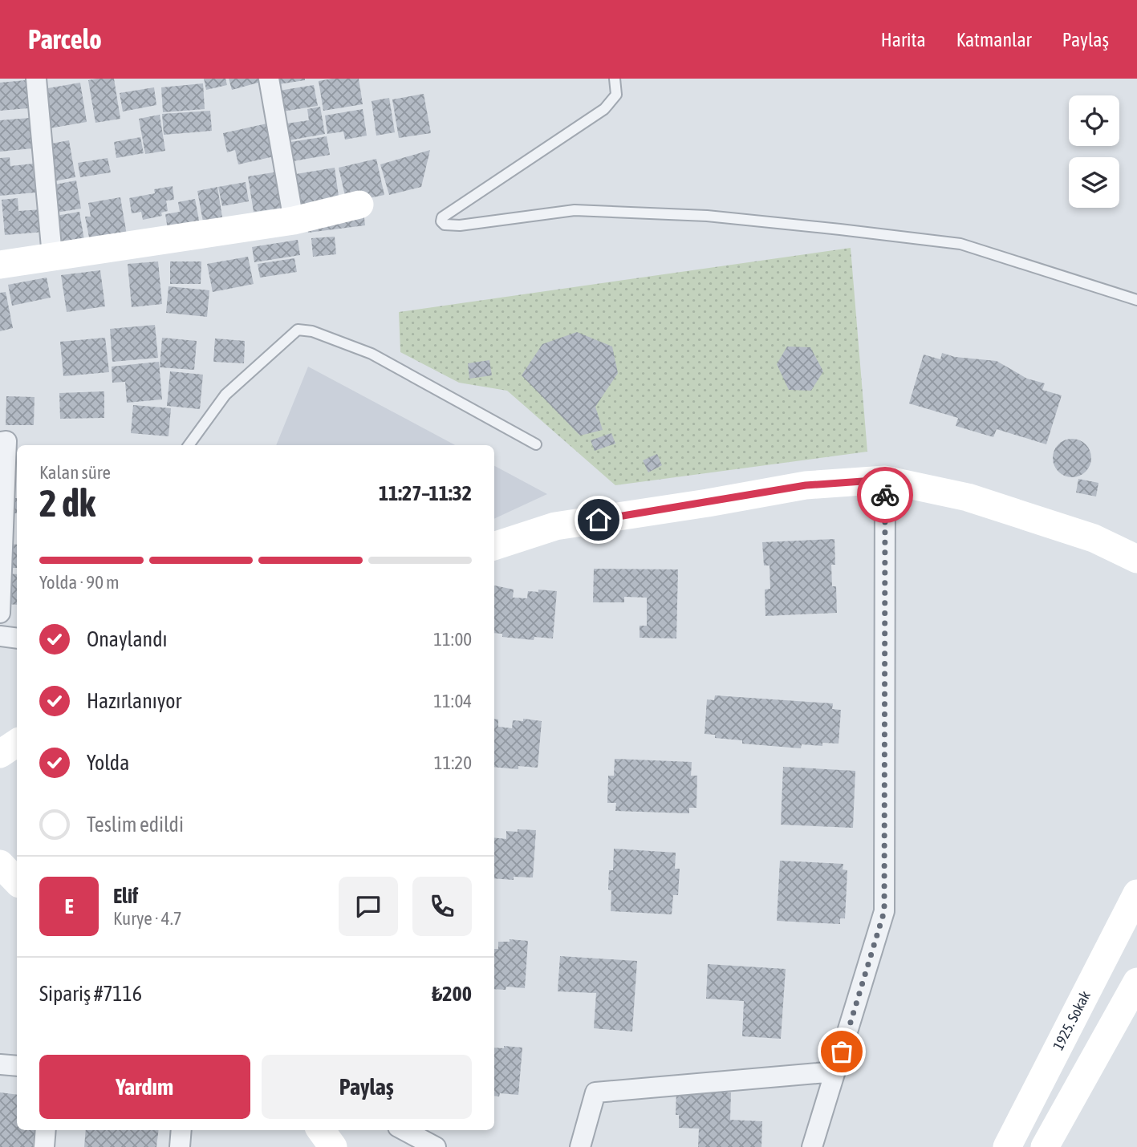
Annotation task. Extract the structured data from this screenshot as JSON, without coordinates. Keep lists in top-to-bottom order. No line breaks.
{"streets":{"main road":["1925. Sokak"]},"page":{"header":"Parcelo","nav":["Harita","Katmanlar","Paylaş"],"heading":["2 dk","Kalan süre","11:27–11:32"],"panel":["Elif","Kurye · 4.7","Sipariş #7116","₺200"],"bar":"Yolda · 90 m","list":[["Onaylandı","11:00"],["Hazırlanıyor","11:04"],["Yolda","11:20"],"Teslim edildi"],"round":"E","buttons":["Yardım","Paylaş"]}}
